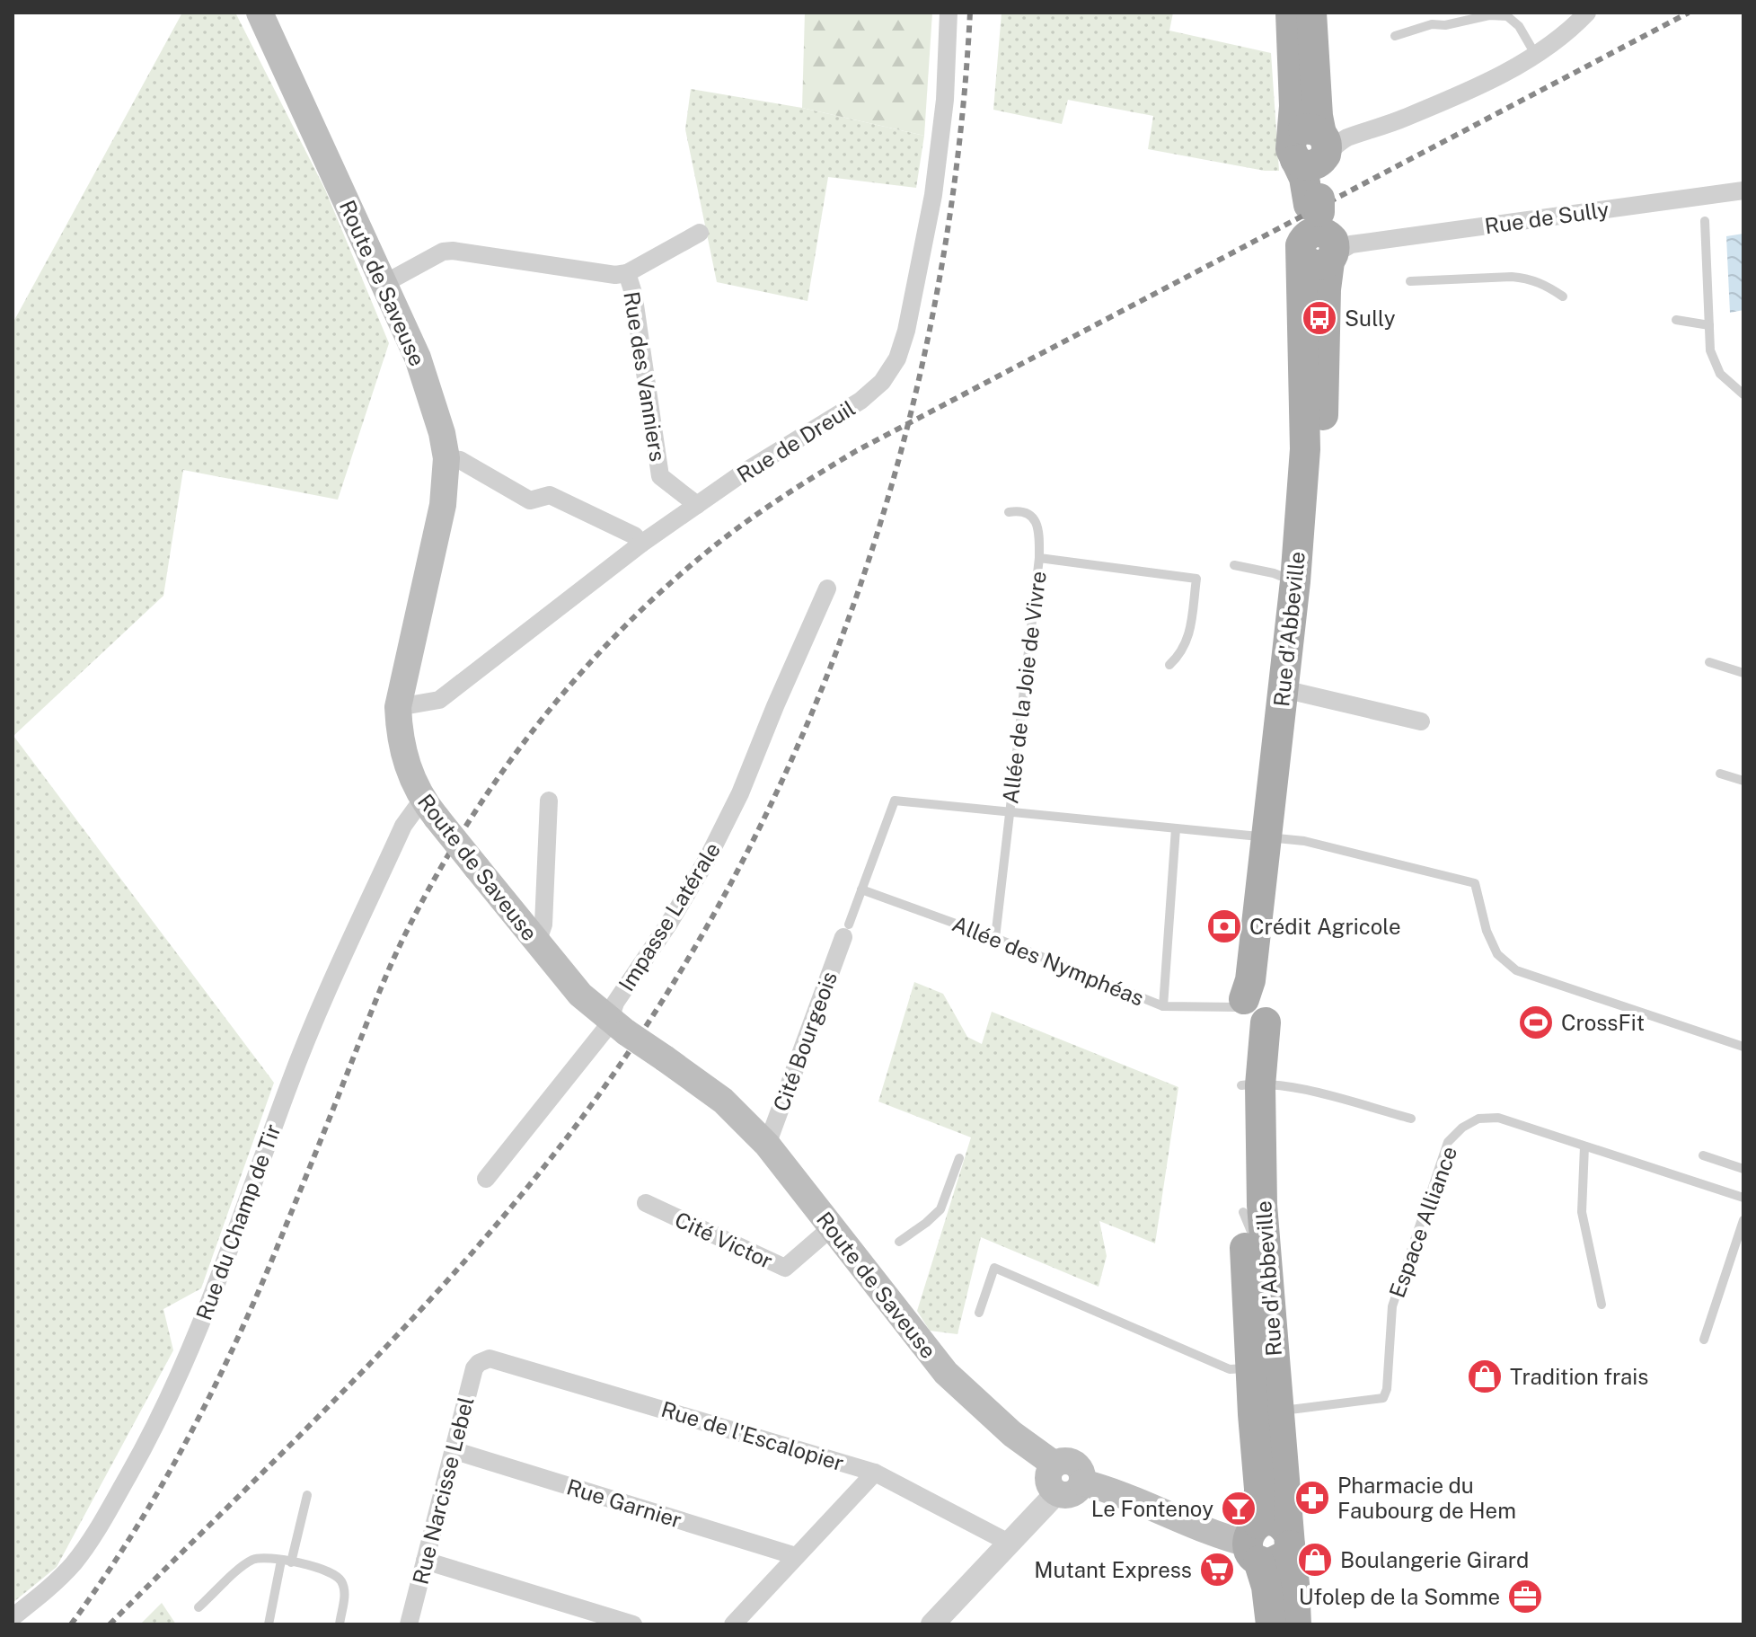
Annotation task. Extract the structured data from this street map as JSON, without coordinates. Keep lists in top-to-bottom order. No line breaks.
{"streets":{"main road":["Route de Saveuse","Rue d'Abbeville"],"street":["Rue de Sully","Rue des Vanniers","Rue de Dreuil","Impasse Latérale","Cité Bourgeois","Rue du Champ de Tir","Cité Victor","Rue de l'Escalopier","Rue Narcisse Lebel","Rue Garnier"],"lane":["Allée de la Joie de Vivre","Allée des Nymphéas","Espace Alliance"]},"crossings":[["Rue de Sully","Rue d'Abbeville"],["Route de Saveuse","Rue des Vanniers"],["Route de Saveuse","Rue de Dreuil"],["Route de Saveuse","Impasse Latérale"],["Route de Saveuse","Cité Bourgeois"],["Route de Saveuse","Rue du Champ de Tir"],["Route de Saveuse","Cité Victor"],["Rue des Vanniers","Rue de Dreuil"],["Rue d'Abbeville","Allée des Nymphéas"],["Rue d'Abbeville","Espace Alliance"],["Allée de la Joie de Vivre","Allée des Nymphéas"],["Rue de l'Escalopier","Rue Narcisse Lebel"],["Rue Narcisse Lebel","Rue Garnier"]],"places":{"bus stop":["Sully"],"bank":["Crédit Agricole"],"sports":["CrossFit"],"shop":["Tradition frais","Boulangerie Girard"],"pharmacy":["Pharmacie du Faubourg de Hem"],"bar":["Le Fontenoy"],"supermarket":["Mutant Express"],"office":["Ufolep de la Somme"]}}
